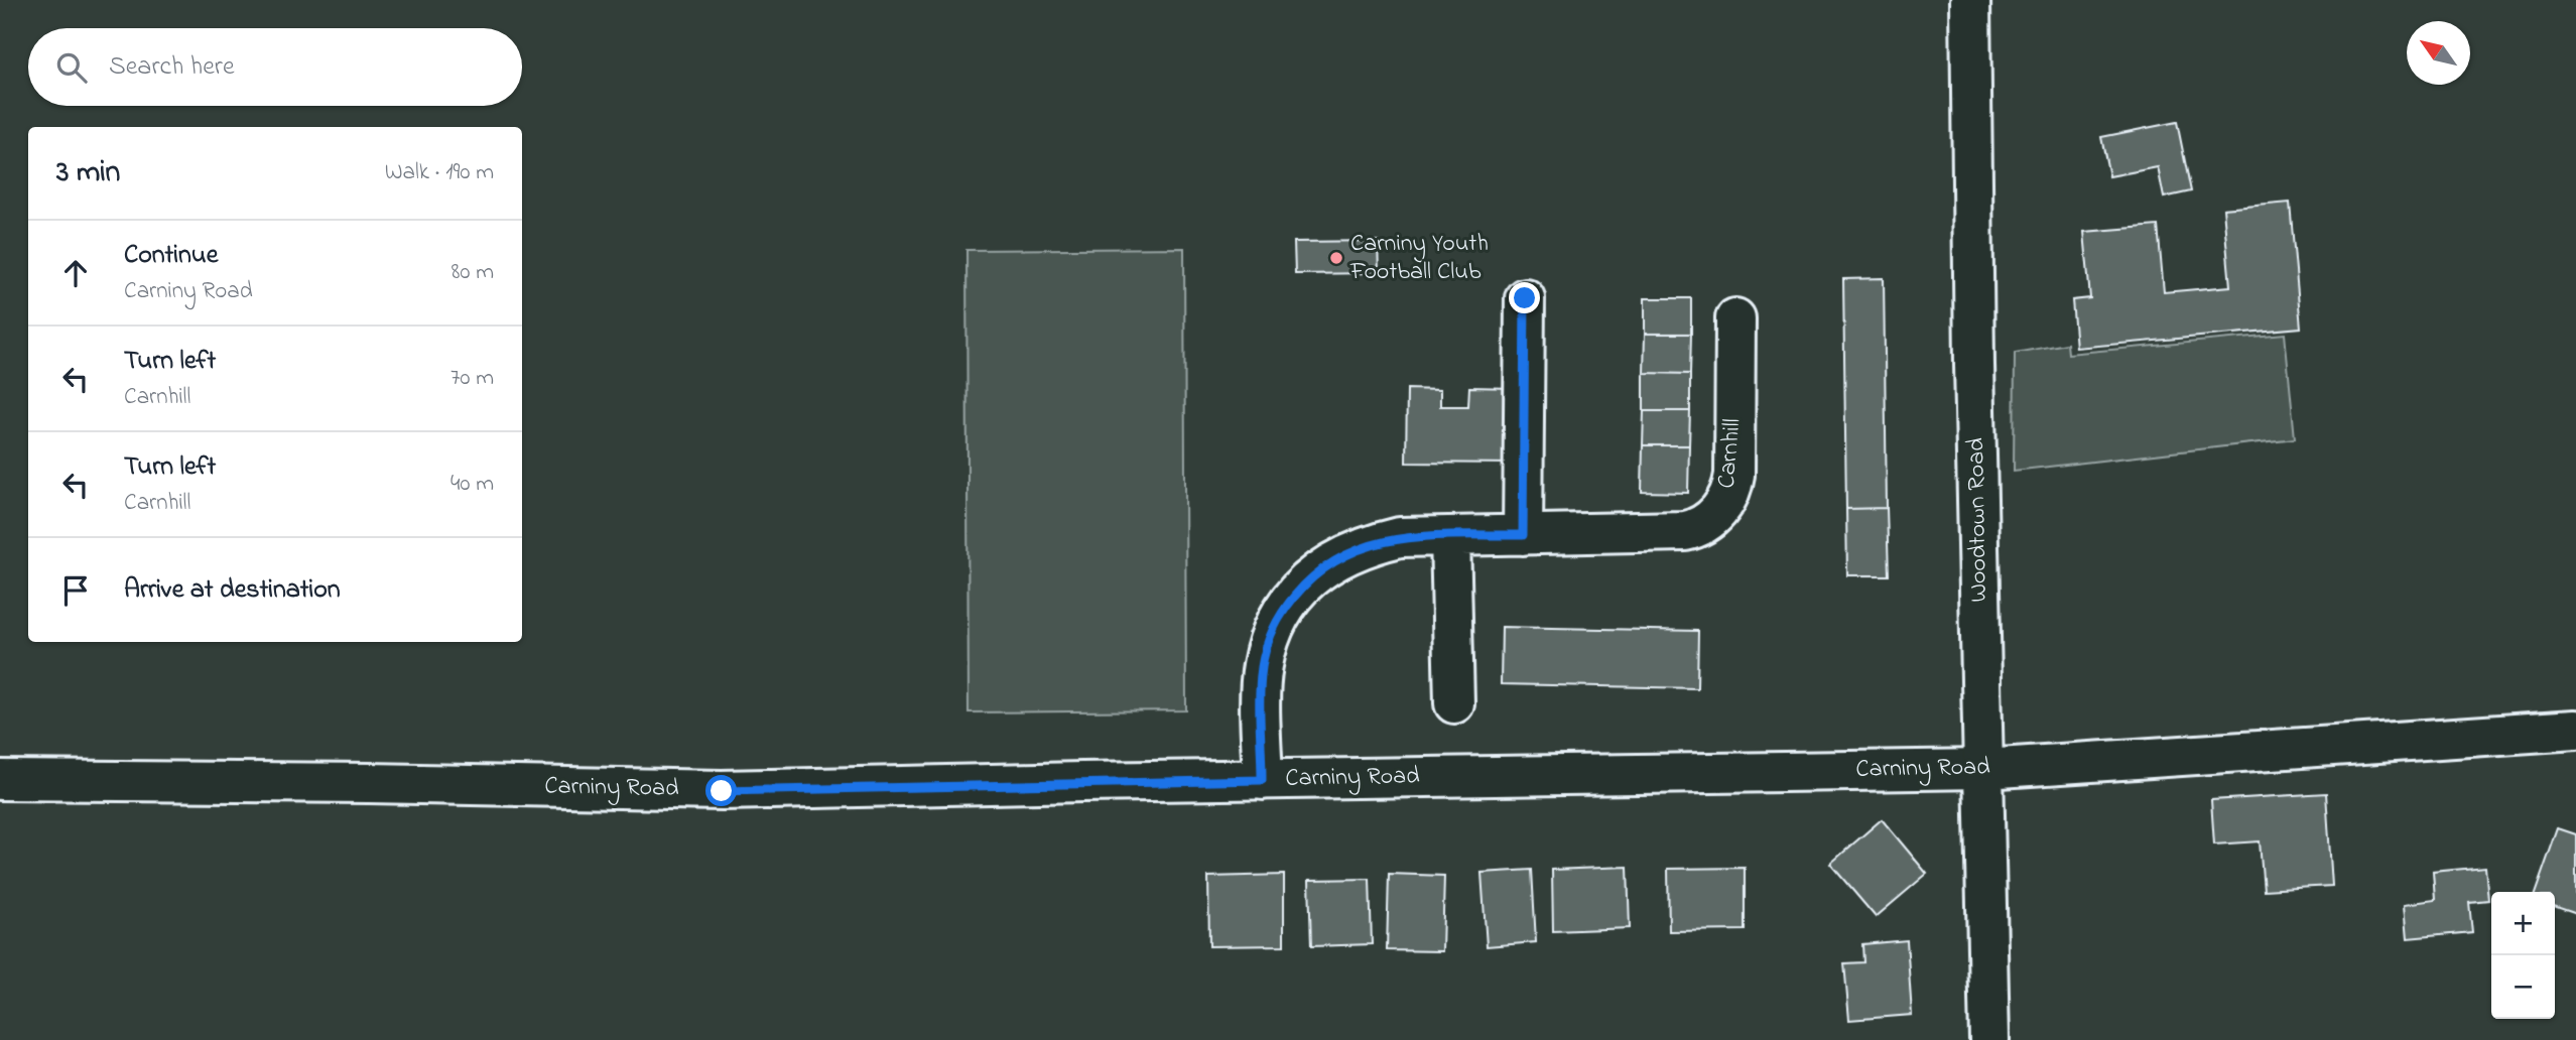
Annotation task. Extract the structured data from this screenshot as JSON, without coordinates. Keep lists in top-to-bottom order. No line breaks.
{"streets":{"street":["Carnhill","Woodtown Road","Carniny Road"]},"crossings":[["Carnhill","Carniny Road"],["Woodtown Road","Carniny Road"]],"places":["Carniny Youth Football Club"],"north":"top left","page":{"search":"Search here","heading":["3 min","Walk · 190 m"],"list":[["Continue","Carniny Road","80 m"],["Turn left","Carnhill","70 m"],["Turn left","Carnhill","40 m"],"Arrive at destination"],"map_buttons":["+","−"]}}
